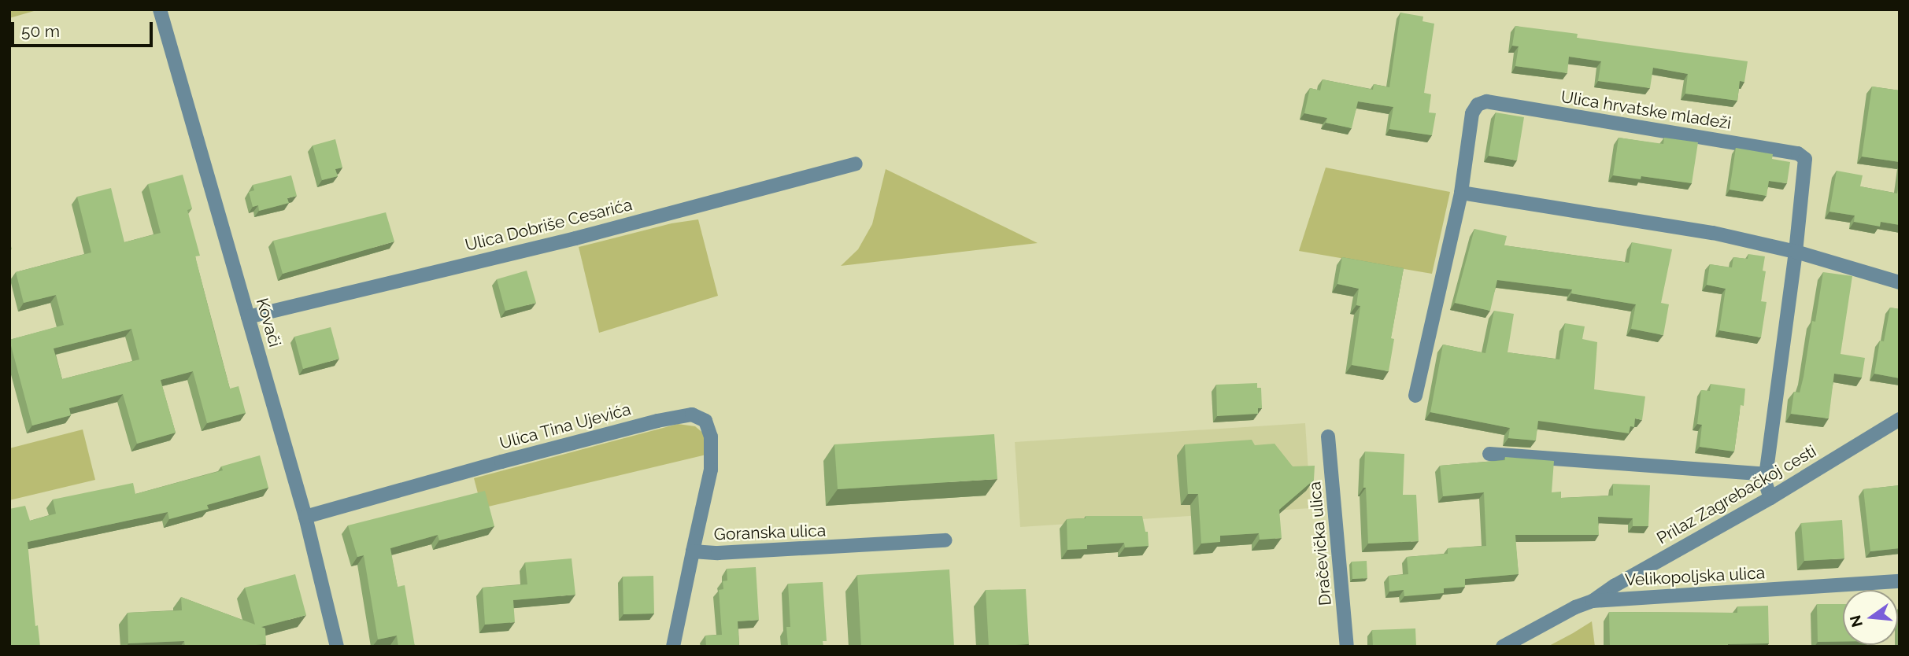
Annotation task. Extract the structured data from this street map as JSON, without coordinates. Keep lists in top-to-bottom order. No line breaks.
{"streets":{"street":["Ulica hrvatske mladeži","Ulica Dobriše Cesarića","Kovači","Ulica Tina Ujevića","Prilaz Zagrebačkoj cesti","Goranska ulica","Dračevička ulica","Velikopoljska ulica"]},"crossings":[["Ulica hrvatske mladeži","Prilaz Zagrebačkoj cesti"],["Ulica Dobriše Cesarića","Kovači"],["Kovači","Ulica Tina Ujevića"],["Ulica Tina Ujevića","Goranska ulica"],["Prilaz Zagrebačkoj cesti","Velikopoljska ulica"]],"scale_bar":"50 m","north":"left"}
